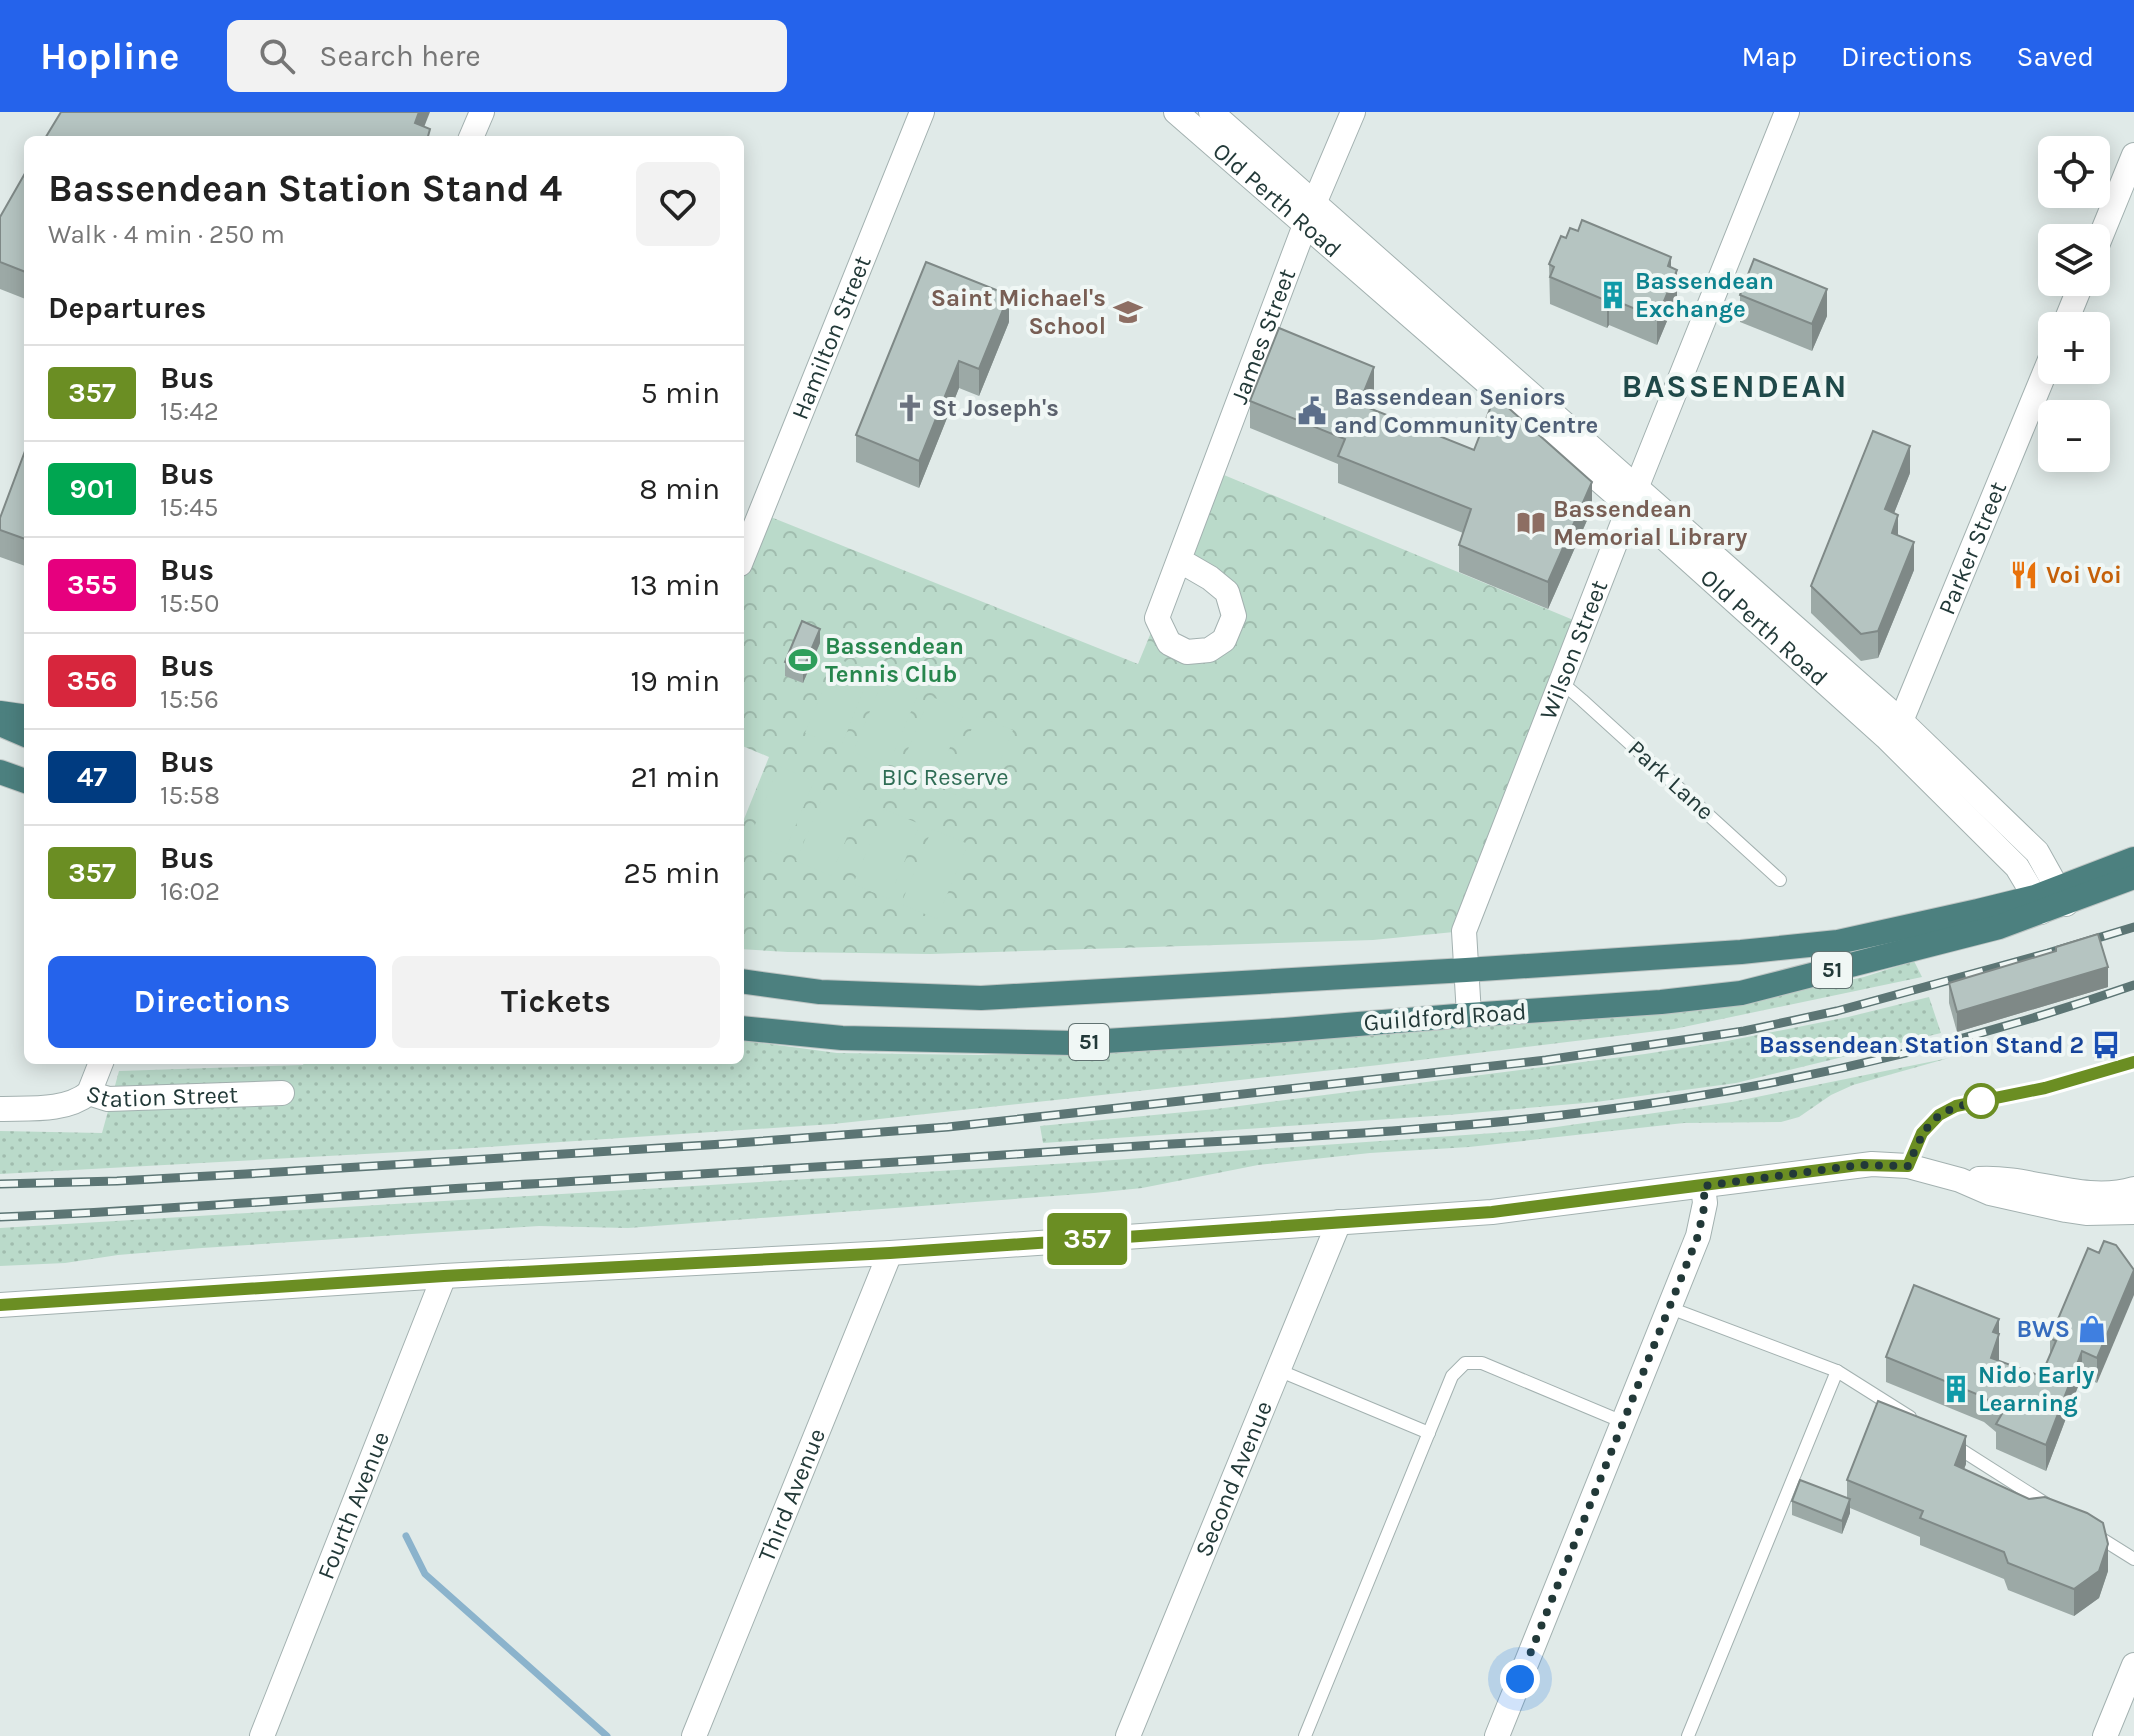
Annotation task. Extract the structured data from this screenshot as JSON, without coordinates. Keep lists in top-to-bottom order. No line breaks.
{"streets":{"highway":["51","Guildford Road"],"street":["Old Perth Road","James Street","Hamilton Street","Parker Street","Wilson Street","Station Street","Second Avenue","Third Avenue","Fourth Avenue"],"lane":["Park Lane"]},"crossings":[["Old Perth Road","James Street"],["Old Perth Road","Parker Street"],["Old Perth Road","Wilson Street"],["Old Perth Road","Guildford Road"],["Wilson Street","Park Lane"],["Wilson Street","Guildford Road"]],"districts":["BASSENDEAN"],"parks":["BIC Reserve"],"places":{"building":["Bassendean Exchange","Nido Early Learning"],"school or university":["Saint Michael's School"],"church":["St Joseph's"],"public building":["Bassendean Seniors and Community Centre"],"library":["Bassendean Memorial Library"],"restaurant":["Voi Voi"],"sports":["Bassendean Tennis Club"],"bus stop":["Bassendean Station Stand 2"],"shop":["BWS"]},"lines":["bus line 357"],"page":{"header":"Hopline","search":"Search here","nav":["Map","Directions","Saved"],"on_map":"357","map_buttons":["+","−"],"heading":[["Bassendean Station Stand 4","Walk · 4 min · 250 m"],"Departures"],"list":[{"mark":"357","name":"Bus","note":"15:42","value":"5 min"},{"mark":"901","name":"Bus","note":"15:45","value":"8 min"},{"mark":"355","name":"Bus","note":"15:50","value":"13 min"},{"mark":"356","name":"Bus","note":"15:56","value":"19 min"},{"mark":"47","name":"Bus","note":"15:58","value":"21 min"},{"mark":"357","name":"Bus","note":"16:02","value":"25 min"}],"buttons":["Directions","Tickets"]}}
